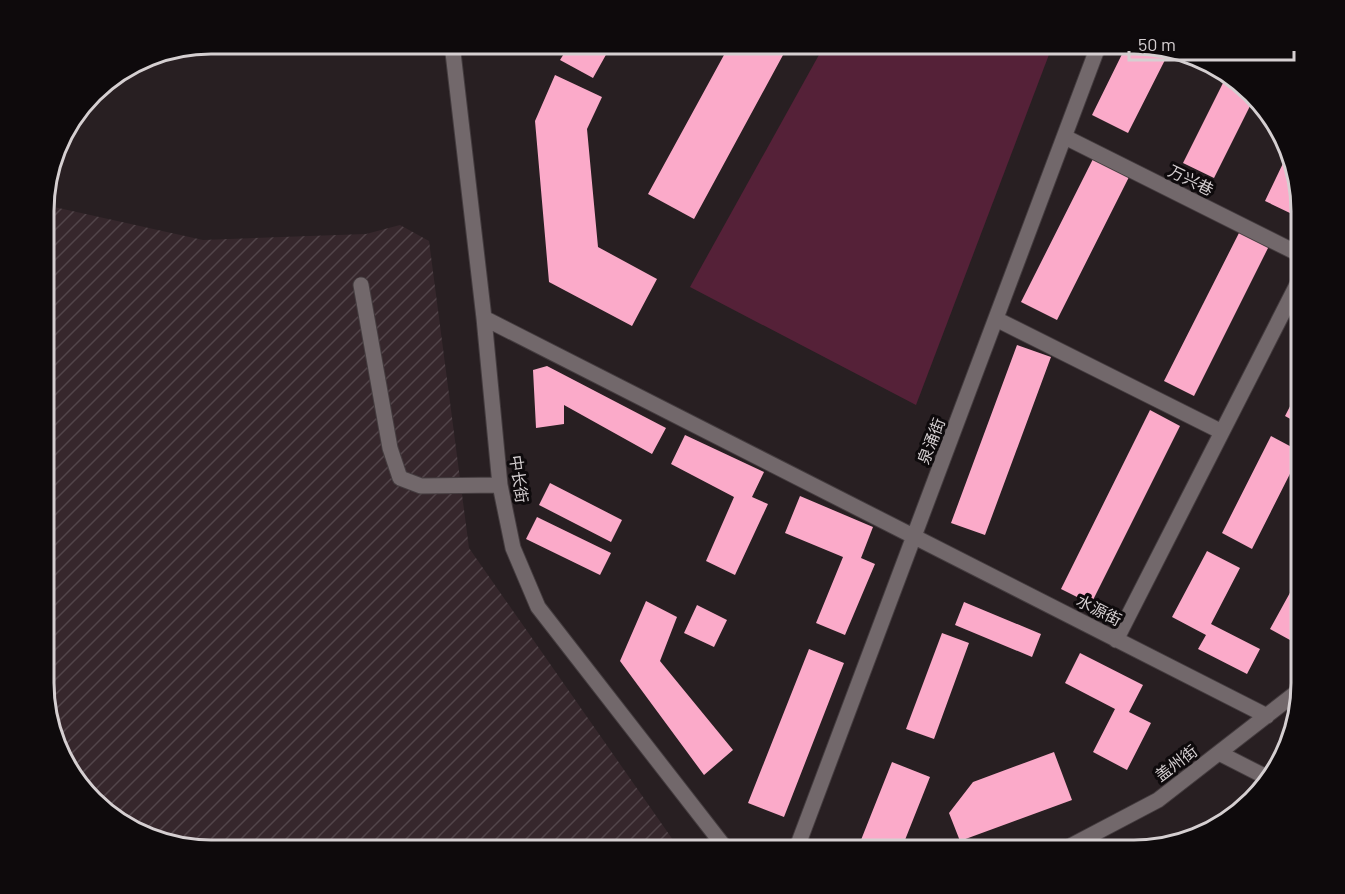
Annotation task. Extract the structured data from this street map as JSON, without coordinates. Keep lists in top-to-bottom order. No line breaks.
{"streets":{"street":["万兴巷","泉涌街","中长街","水源街","盖州街"]},"crossings":[["万兴巷","泉涌街"],["泉涌街","水源街"],["中长街","水源街"],["水源街","盖州街"]],"scale_bar":"50 m"}
